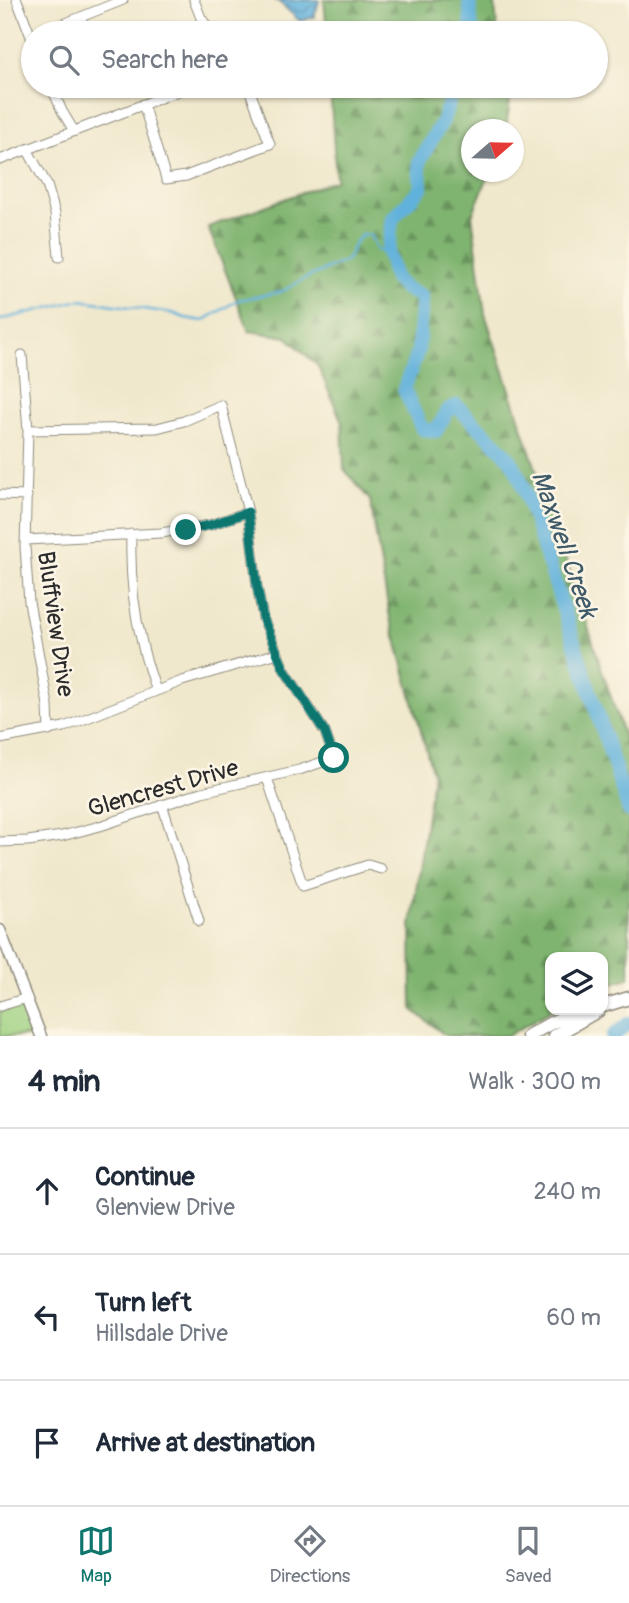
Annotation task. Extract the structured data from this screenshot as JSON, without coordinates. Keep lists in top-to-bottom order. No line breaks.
{"streets":{"street":["Bluffview Drive","Glencrest Drive"]},"water":["Maxwell Creek"],"north":"right","page":{"search":"Search here","heading":["4 min","Walk · 300 m"],"list":[["Continue","Glenview Drive","240 m"],["Turn left","Hillsdale Drive","60 m"],"Arrive at destination"],"nav":["Map","Directions","Saved"]}}
